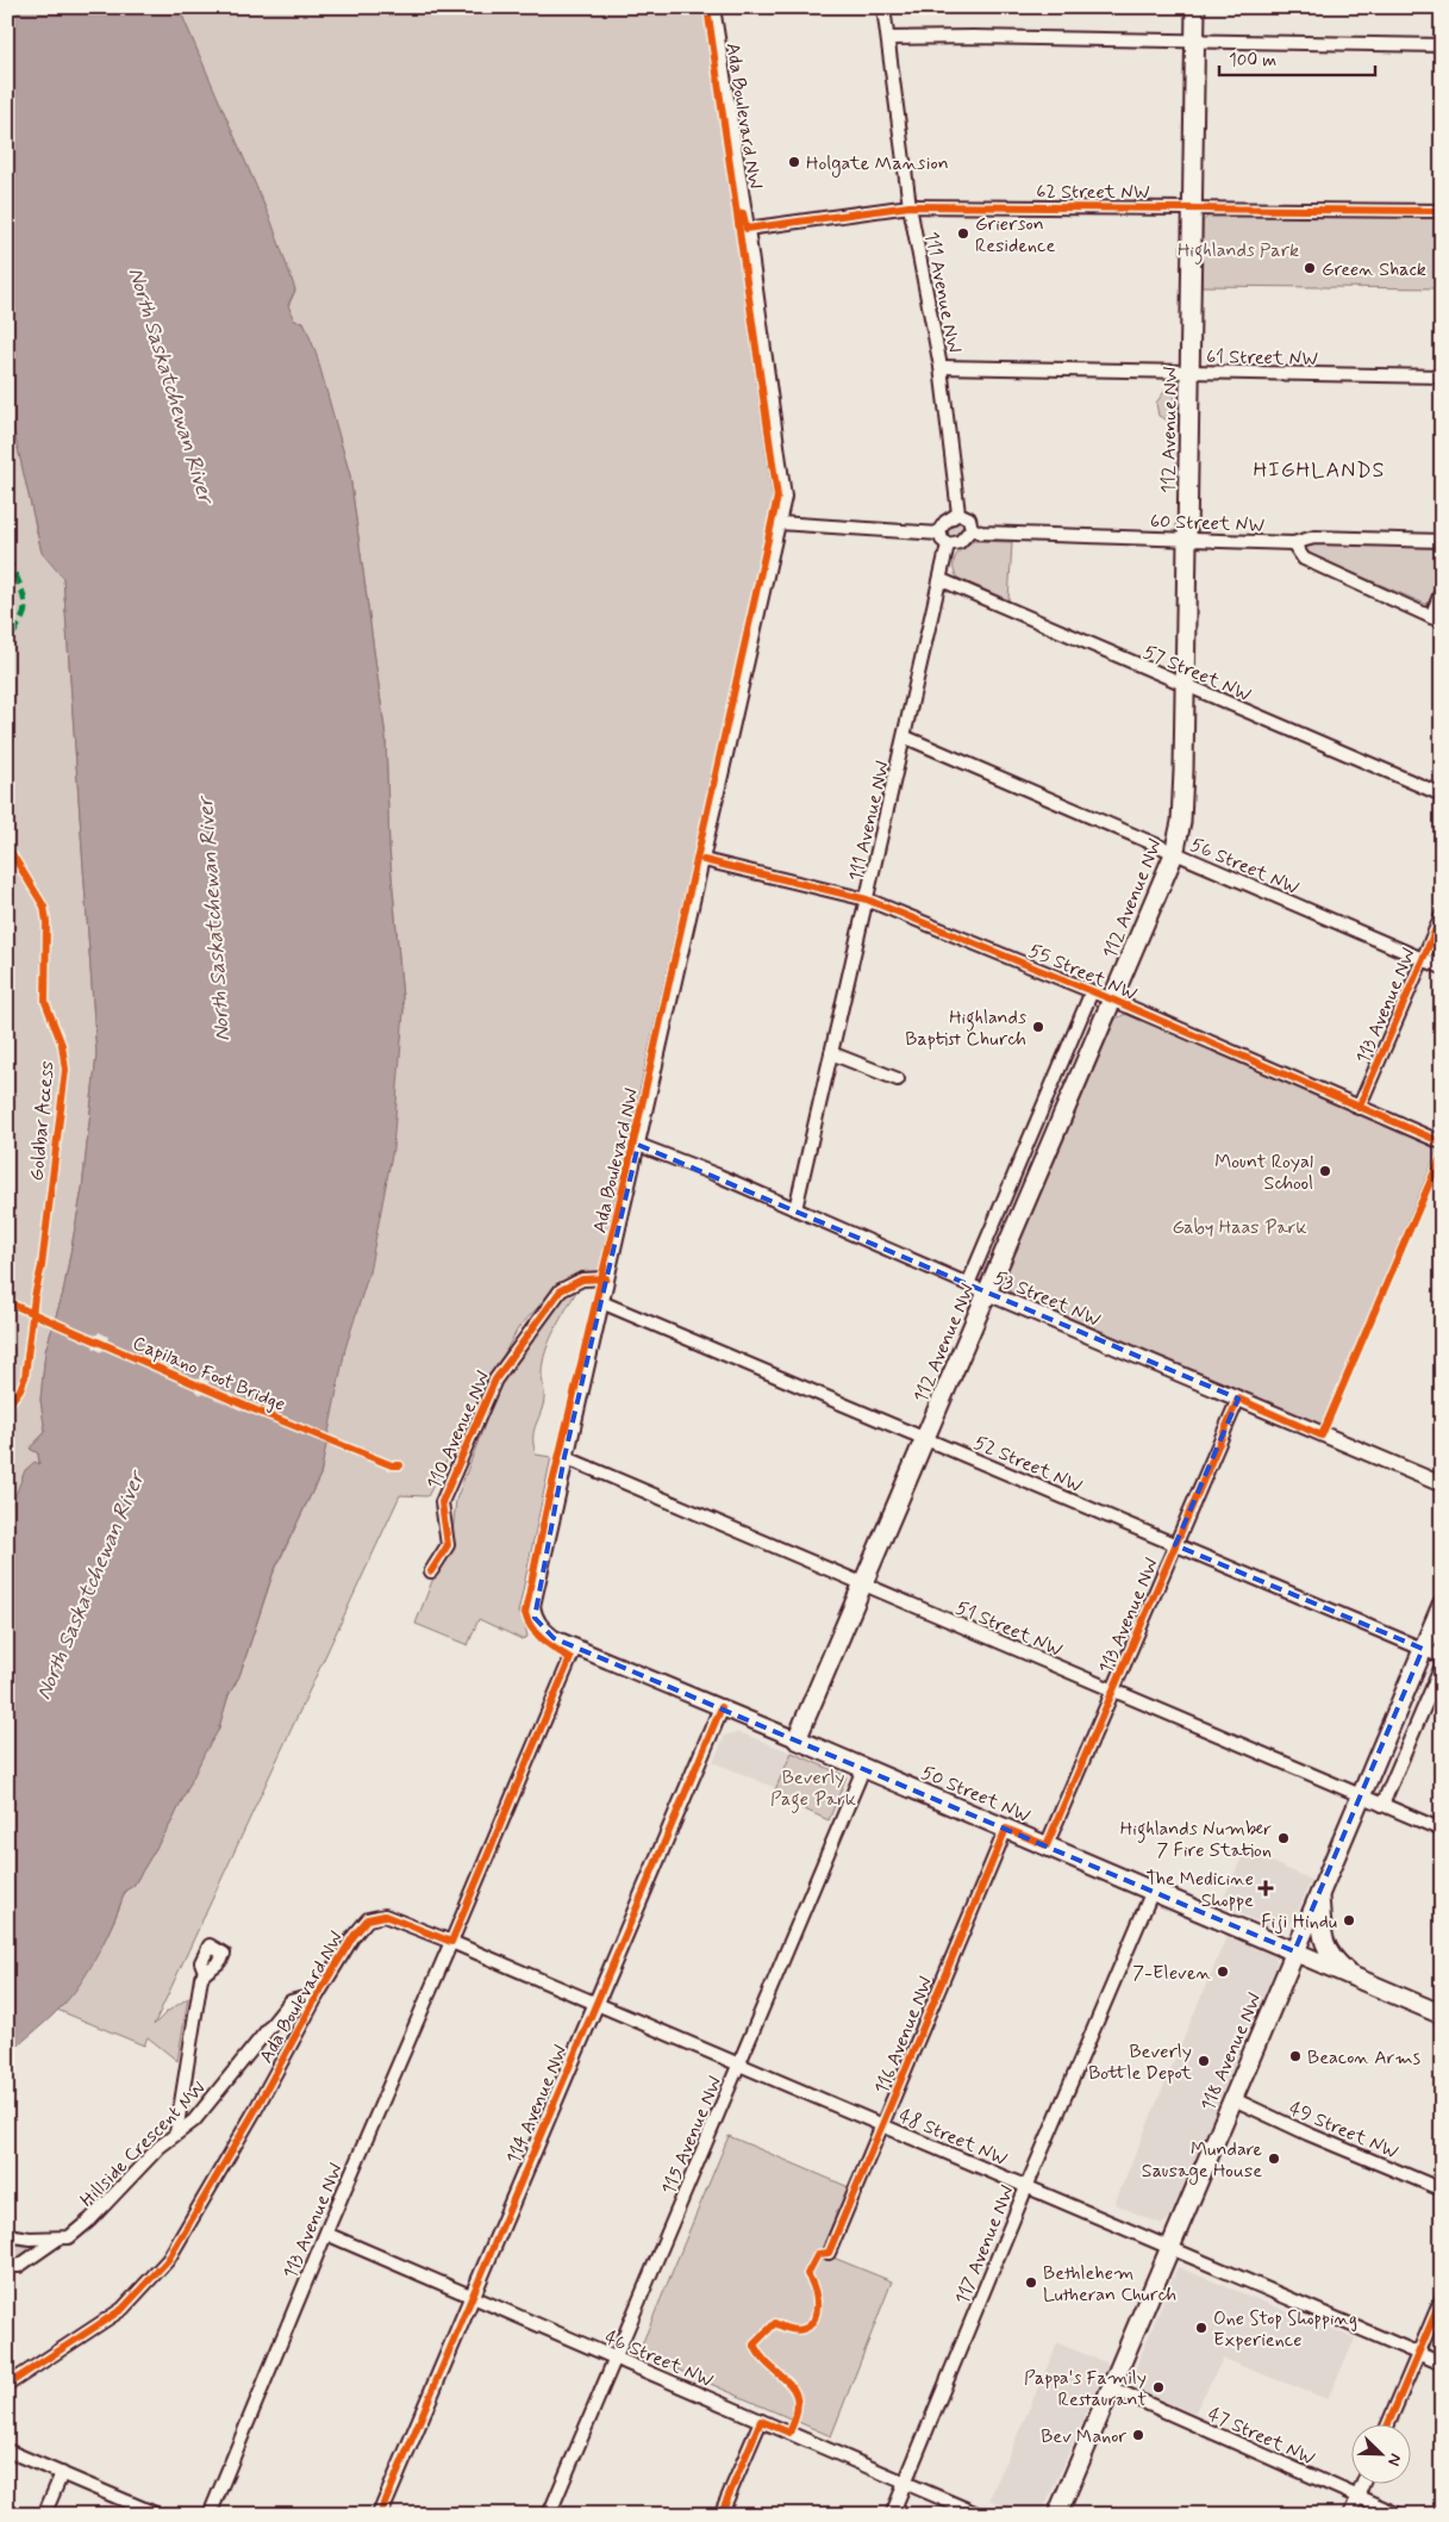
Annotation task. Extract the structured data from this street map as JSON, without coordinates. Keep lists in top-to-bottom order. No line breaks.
{"streets":{"main road":["112 Avenue NW","50 Street NW","118 Avenue NW"],"street":["Ada Boulevard NW","62 Street NW","111 Avenue NW","61 Street NW","60 Street NW","57 Street NW","56 Street NW","55 Street NW","113 Avenue NW","53 Street NW","110 Avenue NW","52 Street NW","51 Street NW","116 Avenue NW","114 Avenue NW","49 Street NW","115 Avenue NW","48 Street NW","Hillside Crescent NW","117 Avenue NW","46 Street NW","47 Street NW"],"cycle path":["Goldbar Access","Capilano Foot Bridge"]},"crossings":[["Ada Boulevard NW","62 Street NW"],["Ada Boulevard NW","55 Street NW"],["Ada Boulevard NW","113 Avenue NW"],["Ada Boulevard NW","53 Street NW"],["Ada Boulevard NW","110 Avenue NW"],["Ada Boulevard NW","52 Street NW"],["Ada Boulevard NW","51 Street NW"],["Ada Boulevard NW","50 Street NW"],["Ada Boulevard NW","48 Street NW"],["Ada Boulevard NW","Hillside Crescent NW"],["62 Street NW","111 Avenue NW"],["62 Street NW","112 Avenue NW"],["111 Avenue NW","61 Street NW"],["111 Avenue NW","60 Street NW"],["111 Avenue NW","57 Street NW"],["111 Avenue NW","56 Street NW"],["111 Avenue NW","55 Street NW"],["111 Avenue NW","53 Street NW"],["61 Street NW","112 Avenue NW"],["112 Avenue NW","60 Street NW"],["112 Avenue NW","57 Street NW"],["112 Avenue NW","56 Street NW"],["112 Avenue NW","55 Street NW"],["112 Avenue NW","53 Street NW"],["112 Avenue NW","52 Street NW"],["112 Avenue NW","51 Street NW"],["112 Avenue NW","50 Street NW"],["56 Street NW","113 Avenue NW"],["55 Street NW","113 Avenue NW"],["113 Avenue NW","53 Street NW"],["113 Avenue NW","52 Street NW"],["113 Avenue NW","51 Street NW"],["113 Avenue NW","50 Street NW"],["113 Avenue NW","48 Street NW"],["113 Avenue NW","46 Street NW"],["52 Street NW","118 Avenue NW"],["51 Street NW","118 Avenue NW"],["50 Street NW","116 Avenue NW"],["50 Street NW","118 Avenue NW"],["50 Street NW","114 Avenue NW"],["50 Street NW","115 Avenue NW"],["50 Street NW","117 Avenue NW"],["116 Avenue NW","48 Street NW"],["118 Avenue NW","49 Street NW"],["118 Avenue NW","48 Street NW"],["118 Avenue NW","47 Street NW"],["114 Avenue NW","48 Street NW"],["114 Avenue NW","46 Street NW"],["115 Avenue NW","48 Street NW"],["115 Avenue NW","46 Street NW"],["48 Street NW","117 Avenue NW"],["117 Avenue NW","46 Street NW"]],"districts":["HIGHLANDS"],"water":["North Saskatchewan River"],"parks":["Highlands Park","Gaby Haas Park","Beverly Page Park"],"places":{"other":["Holgate Mansion","Grierson Residence","Green Shack","Highlands Baptist Church","Mount Royal School","Highlands Number 7 Fire Station","Fiji Hindu","7-Eleven","Beacon Arms","Beverly Bottle Depot","Mundare Sausage House","Bethlehem Lutheran Church","One Stop Shopping Experience","Pappa's Family Restaurant","Bev Manor"],"health":["The Medicine Shoppe"]},"scale_bar":"100 m","north":"bottom right"}
